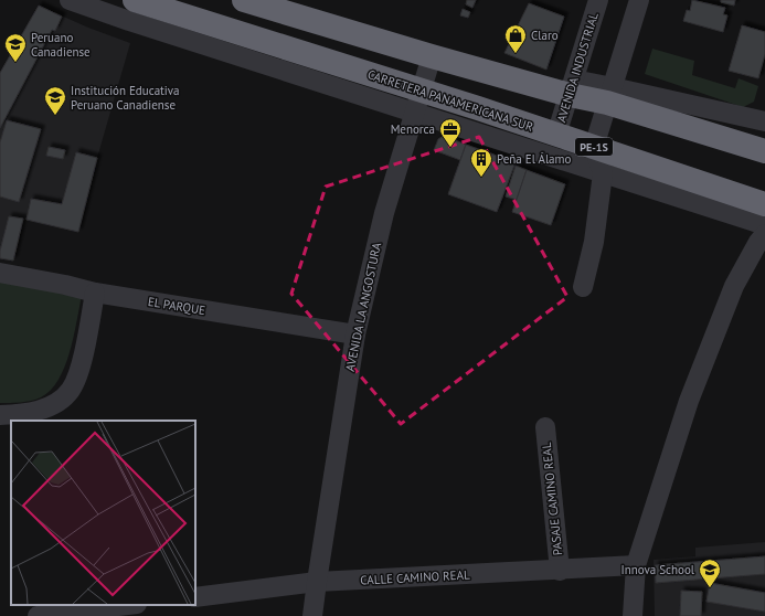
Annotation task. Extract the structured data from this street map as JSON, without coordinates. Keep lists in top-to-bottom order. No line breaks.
{"streets":{"highway":["CARRETERA PANAMERICANA SUR","PE-1S"],"street":["AVENIDA INDUSTRIAL","EL PARQUE","AVENIDA LA ANGOSTURA","PASAJE CAMINO REAL","CALLE CAMINO REAL"]},"crossings":[["AVENIDA INDUSTRIAL","CARRETERA PANAMERICANA SUR"],["CARRETERA PANAMERICANA SUR","AVENIDA LA ANGOSTURA"],["EL PARQUE","AVENIDA LA ANGOSTURA"],["AVENIDA LA ANGOSTURA","CALLE CAMINO REAL"],["PASAJE CAMINO REAL","CALLE CAMINO REAL"]],"places":{"shop":["Claro"],"school or university":["Peruano Canadiense","Institución Educativa Peruano Canadiense","Innova School"],"office":["Menorca"],"building":["Peña El Álamo"]}}
